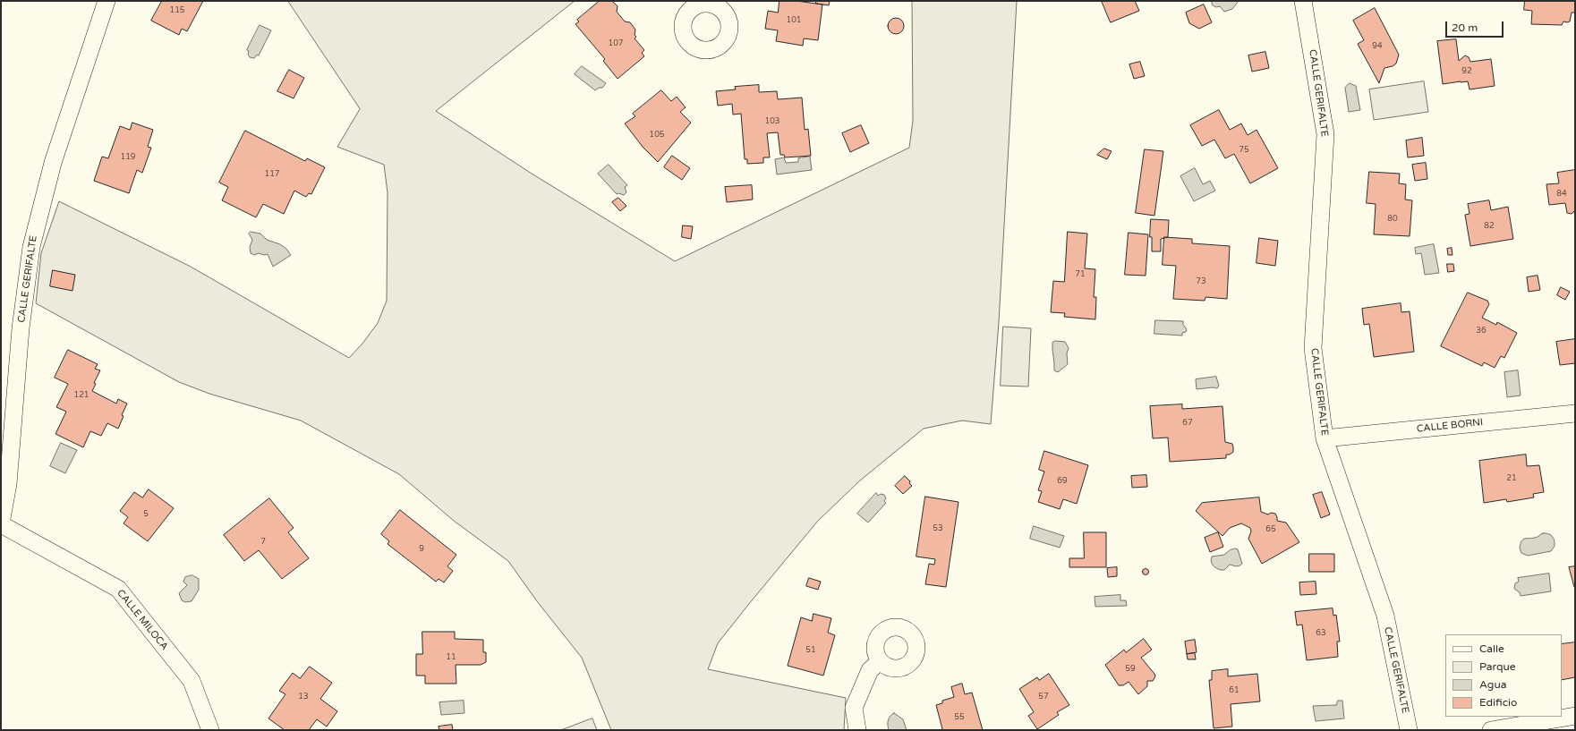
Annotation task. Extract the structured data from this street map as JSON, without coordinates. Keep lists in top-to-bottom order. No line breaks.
{"streets":{"street":["CALLE GERIFALTE","CALLE BORNI","CALLE MILOCA"]},"crossings":[["CALLE GERIFALTE","CALLE BORNI"],["CALLE GERIFALTE","CALLE MILOCA"]],"house_numbers":["115","101","107","94","92","103","105","75","119","117","84","80","82","71","73","36","121","67","21","69","5","53","65","7","9","63","51","11","59","61","13","57","55"],"legend":["Calle","Parque","Agua","Edificio"],"scale_bar":"20 m"}
